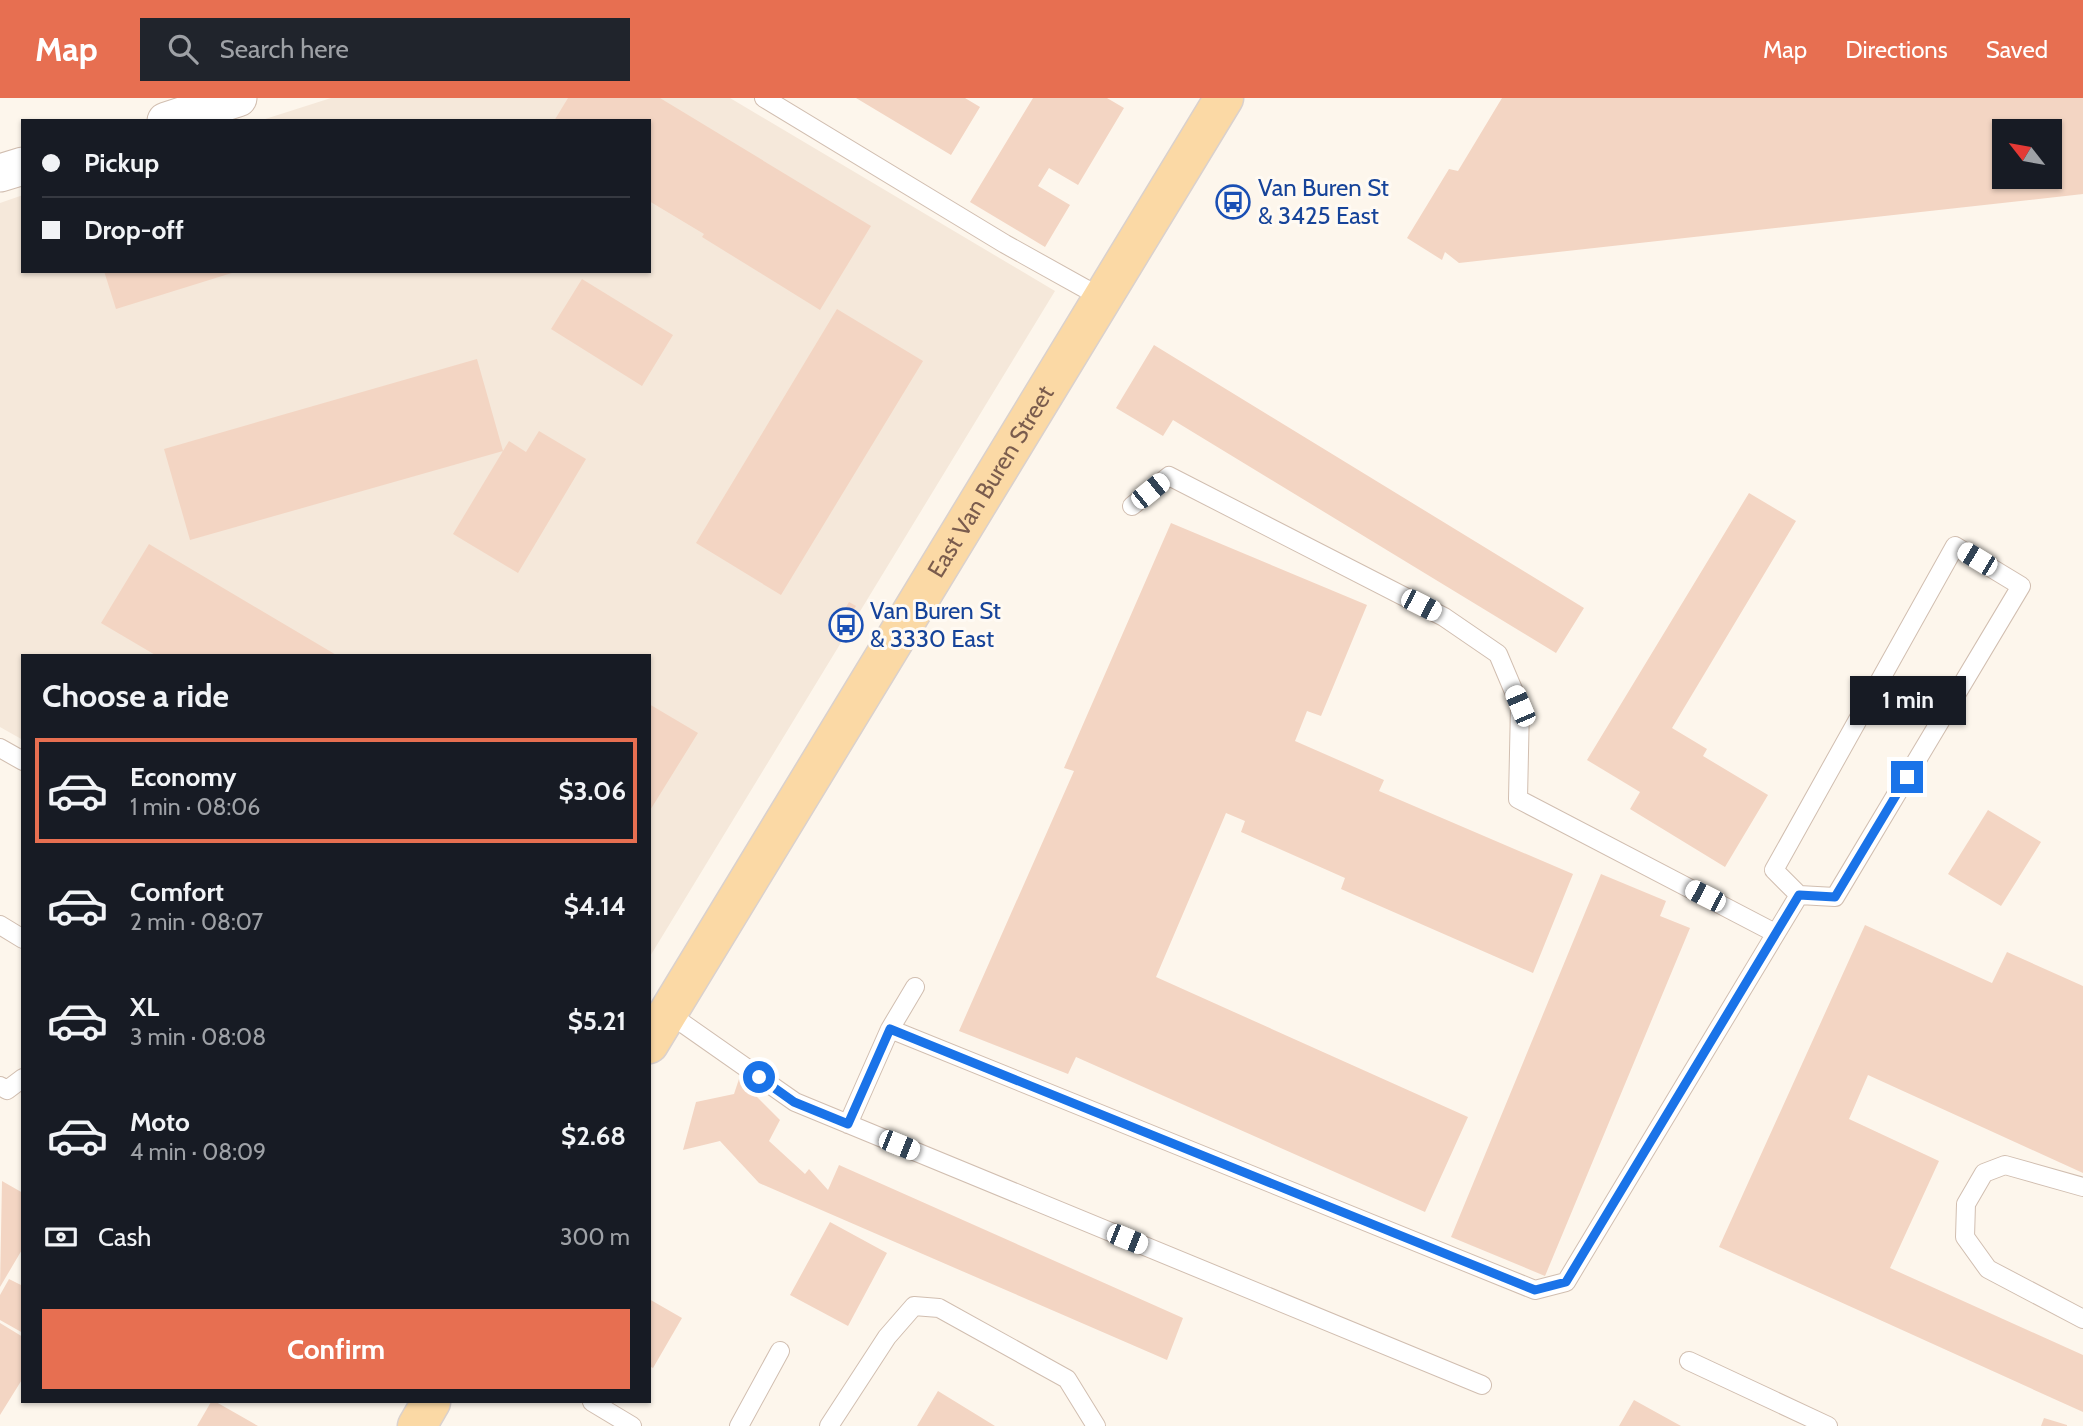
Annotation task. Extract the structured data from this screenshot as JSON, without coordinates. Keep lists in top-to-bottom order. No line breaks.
{"streets":{"main road":["East Van Buren Street"]},"places":{"bus stop":["Van Buren St & 3425 East","Van Buren St & 3330 East"]},"north":"top left","page":{"header":"Map","search":"Search here","nav":["Map","Directions","Saved"],"banner":["Pickup","Drop-off"],"heading":"Choose a ride","bubble":"1 min","list":[{"name":"Economy","note":"1 min · 08:06","value":"$3.06"},{"name":"Comfort","note":"2 min · 08:07","value":"$4.14"},{"name":"XL","note":"3 min · 08:08","value":"$5.21"},{"name":"Moto","note":"4 min · 08:09","value":"$2.68"}],"pay":["Cash","300 m"],"buttons":"Confirm"}}
